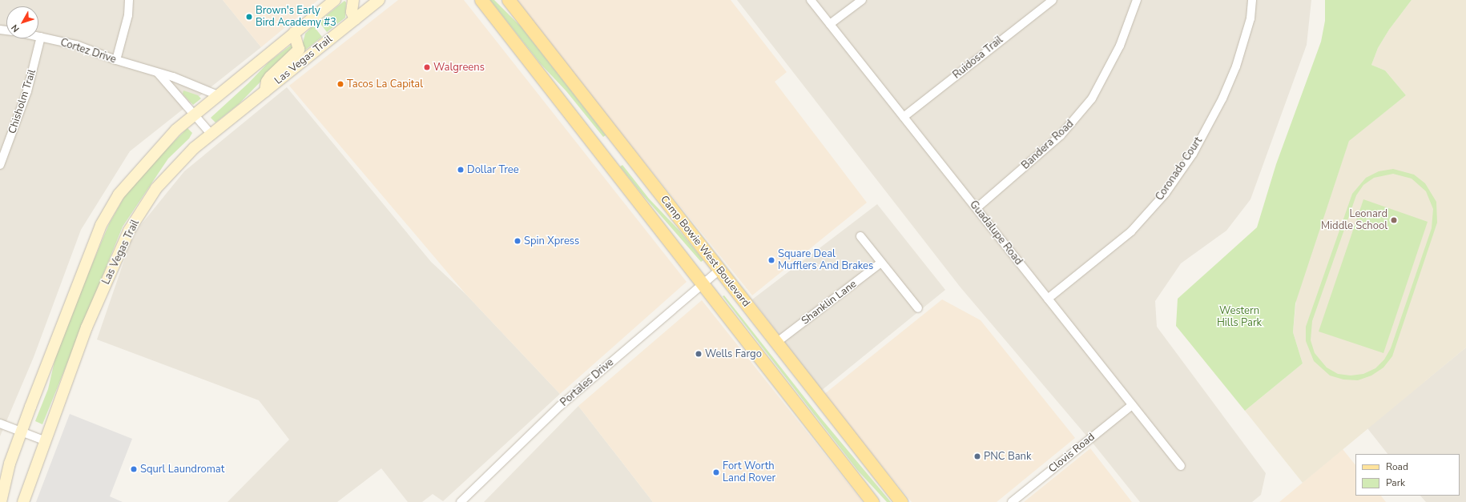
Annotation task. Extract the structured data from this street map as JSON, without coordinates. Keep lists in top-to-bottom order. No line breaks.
{"streets":{"main road":["Las Vegas Trail","Camp Bowie West Boulevard"],"street":["Cortez Drive","Ruidosa Trail","Chisholm Trail","Bandera Road","Coronado Court","Guadalupe Road","Shanklin Lane","Portales Drive","Clovis Road"]},"crossings":[["Cortez Drive","Las Vegas Trail"],["Cortez Drive","Chisholm Trail"],["Ruidosa Trail","Guadalupe Road"],["Bandera Road","Guadalupe Road"],["Coronado Court","Guadalupe Road"],["Guadalupe Road","Clovis Road"],["Camp Bowie West Boulevard","Shanklin Lane"],["Camp Bowie West Boulevard","Portales Drive"]],"parks":["Western Hills Park"],"places":["Brown's Early Bird Academy #3","Walgreens","Tacos La Capital","Dollar Tree","Leonard Middle School","Spin Xpress","Square Deal Mufflers And Brakes","Wells Fargo","PNC Bank","Squrl Laundromat","Fort Worth Land Rover"],"legend":["Road","Park"],"north":"bottom left"}
